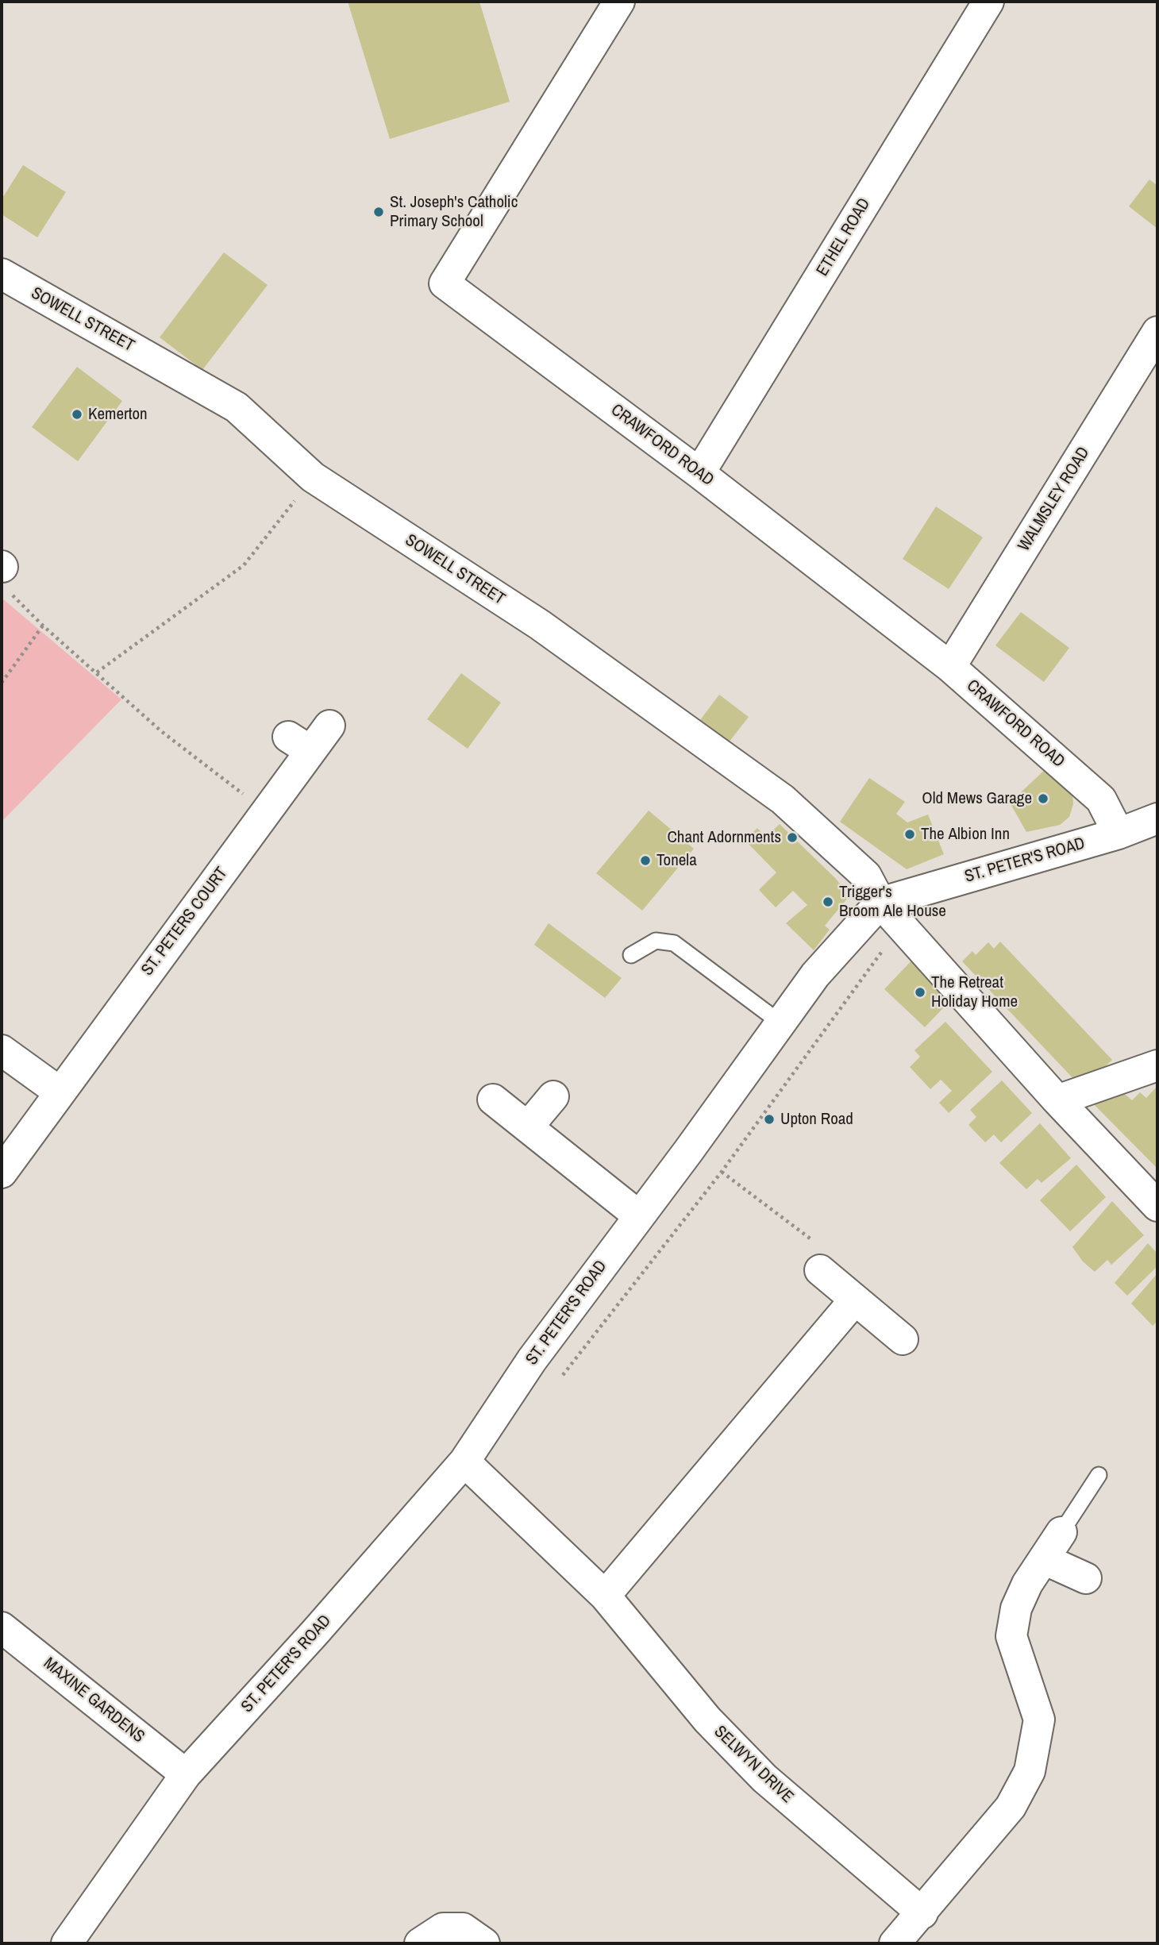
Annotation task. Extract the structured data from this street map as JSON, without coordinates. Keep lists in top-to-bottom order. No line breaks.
{"streets":{"street":["ETHEL ROAD","SOWELL STREET","CRAWFORD ROAD","WALMSLEY ROAD","ST. PETER'S ROAD","ST. PETERS COURT","MAXINE GARDENS","SELWYN DRIVE"]},"crossings":[["ETHEL ROAD","CRAWFORD ROAD"],["SOWELL STREET","ST. PETER'S ROAD"],["CRAWFORD ROAD","WALMSLEY ROAD"],["CRAWFORD ROAD","ST. PETER'S ROAD"],["ST. PETER'S ROAD","MAXINE GARDENS"],["ST. PETER'S ROAD","SELWYN DRIVE"]],"places":["St. Joseph's Catholic Primary School","Kemerton","Old Mews Garage","The Albion Inn","Chant Adornments","Tonela","Trigger's Broom Ale House","The Retreat Holiday Home","Upton Road"]}
